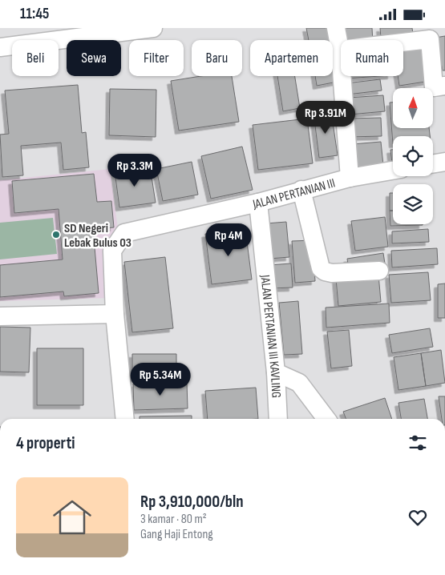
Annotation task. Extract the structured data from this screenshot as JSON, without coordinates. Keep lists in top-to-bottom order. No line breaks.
{"streets":{"street":["JALAN PERTANIAN III","JALAN PERTANIAN III KAVLING"]},"crossings":[["JALAN PERTANIAN III","JALAN PERTANIAN III KAVLING"]],"places":["SD Negeri Lebak Bulus 03"],"north":"top","page":{"status":"11:45","chip":["Beli","Sewa","Filter","Baru","Apartemen","Rumah"],"price":["Rp 3.91M","Rp 3.3M","Rp 4M","Rp 5.34M"],"heading":"4 properti","list":[{"name":"Rp 3,910,000/bln","note":"3 kamar · 80 m² · Gang Haji Entong"}]}}
